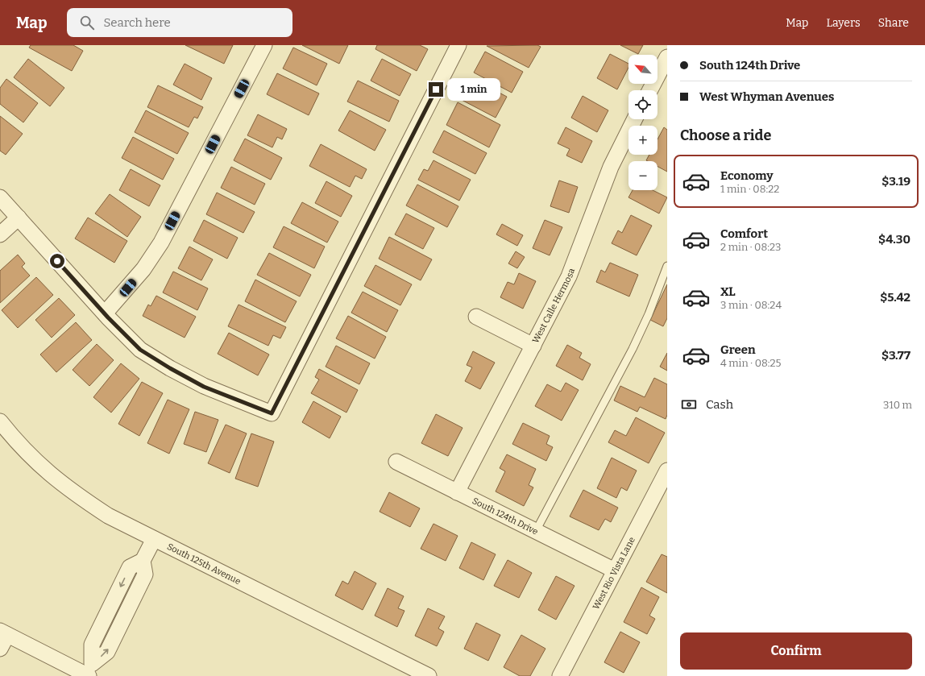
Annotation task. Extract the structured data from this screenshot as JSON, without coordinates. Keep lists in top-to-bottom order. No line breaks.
{"streets":{"street":["West Calle Hermosa","South 124th Drive","South 125th Avenue","West Rio Vista Lane"]},"crossings":[["West Calle Hermosa","South 124th Drive"],["South 124th Drive","West Rio Vista Lane"]],"north":"top left","page":{"header":"Map","search":"Search here","nav":["Map","Layers","Share"],"banner":["South 124th Drive","West Whyman Avenues"],"map_buttons":["+","−"],"bubble":"1 min","heading":"Choose a ride","list":[{"name":"Economy","note":"1 min · 08:22","value":"$3.19"},{"name":"Comfort","note":"2 min · 08:23","value":"$4.30"},{"name":"XL","note":"3 min · 08:24","value":"$5.42"},{"name":"Green","note":"4 min · 08:25","value":"$3.77"}],"pay":["Cash","310 m"],"buttons":"Confirm"}}
